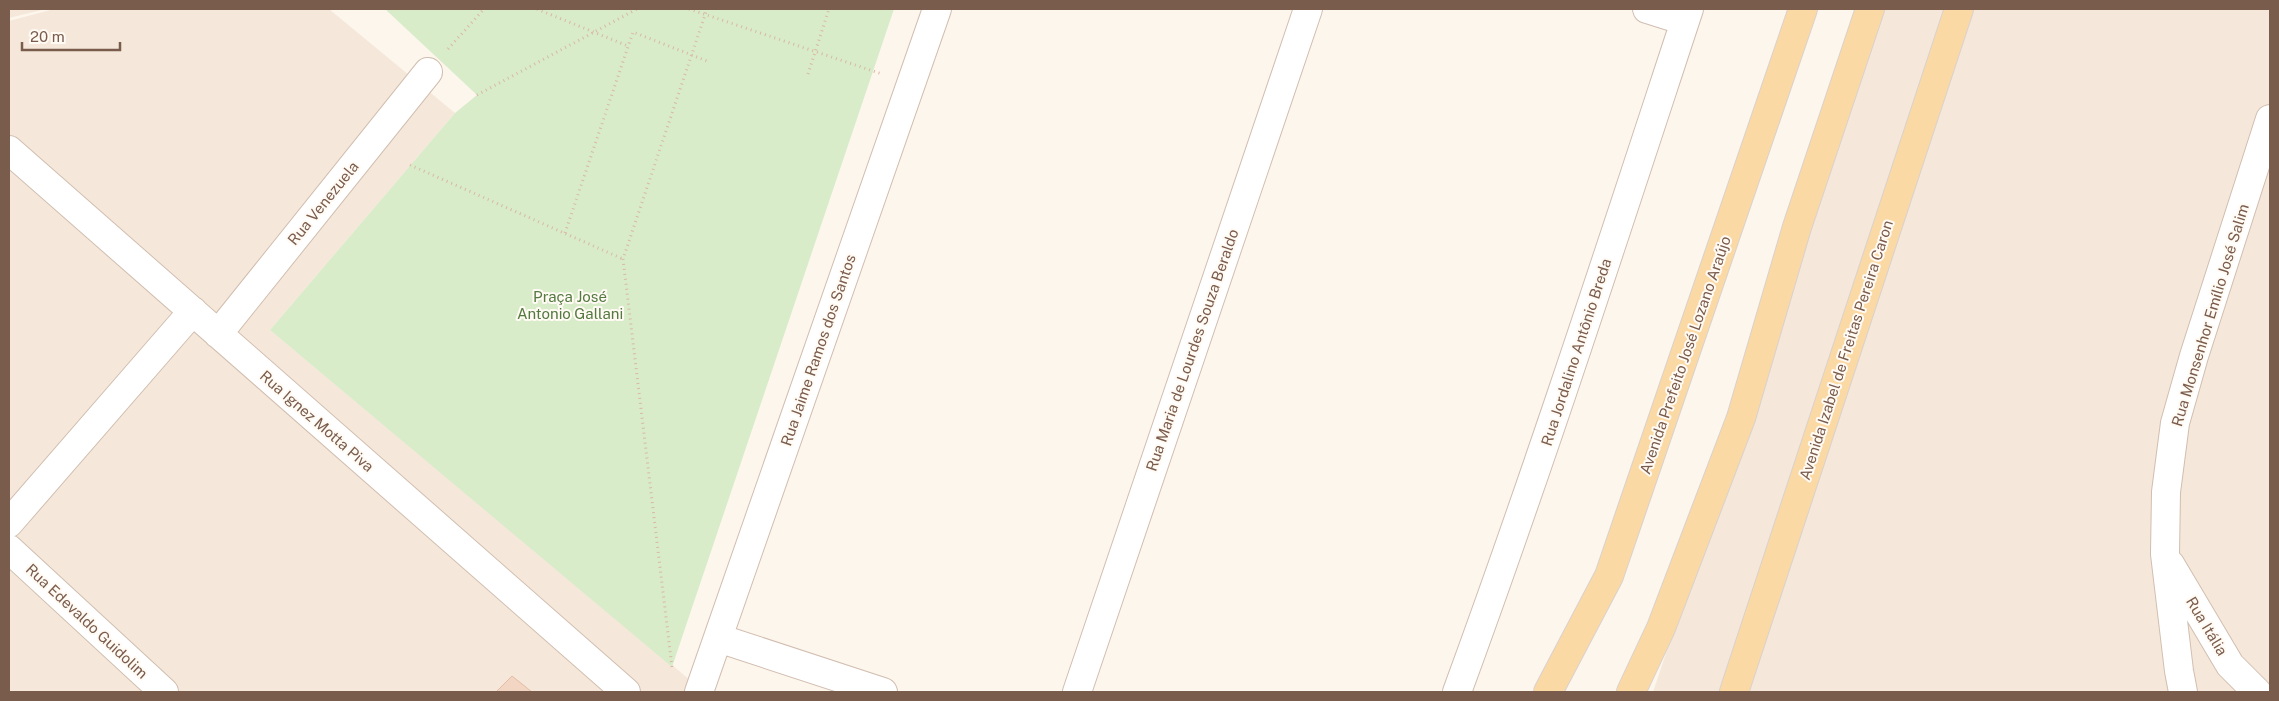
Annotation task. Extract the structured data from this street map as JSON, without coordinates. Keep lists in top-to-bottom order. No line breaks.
{"streets":{"main road":["Avenida Izabel de Freitas Pereira Caron","Avenida Prefeito José Lozano Araújo"],"street":["Rua Venezuela","Rua Monsenhor Emílio José Salim","Rua Jaime Ramos dos Santos","Rua Maria de Lourdes Souza Beraldo","Rua Jordalino Antônio Breda","Rua Ignez Motta Piva","Rua Edevaldo Guidolim","Rua Itália"]},"crossings":[["Rua Venezuela","Rua Ignez Motta Piva"],["Rua Monsenhor Emílio José Salim","Rua Itália"]],"parks":["Praça José Antonio Gallani"],"scale_bar":"20 m"}
